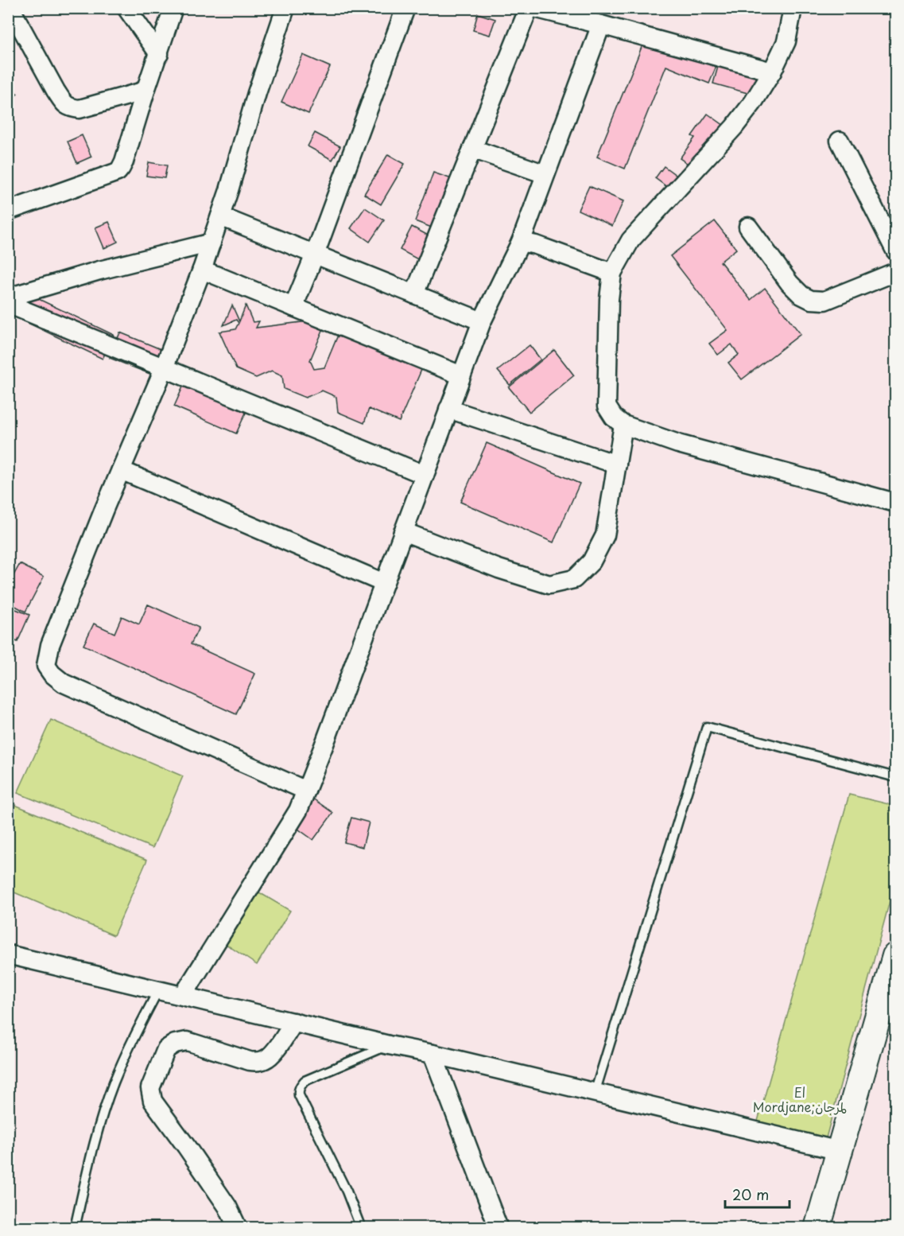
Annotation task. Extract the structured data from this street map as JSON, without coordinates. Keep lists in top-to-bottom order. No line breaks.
{"parks":["El Mordjane;لمرجان"],"scale_bar":"20 m"}
